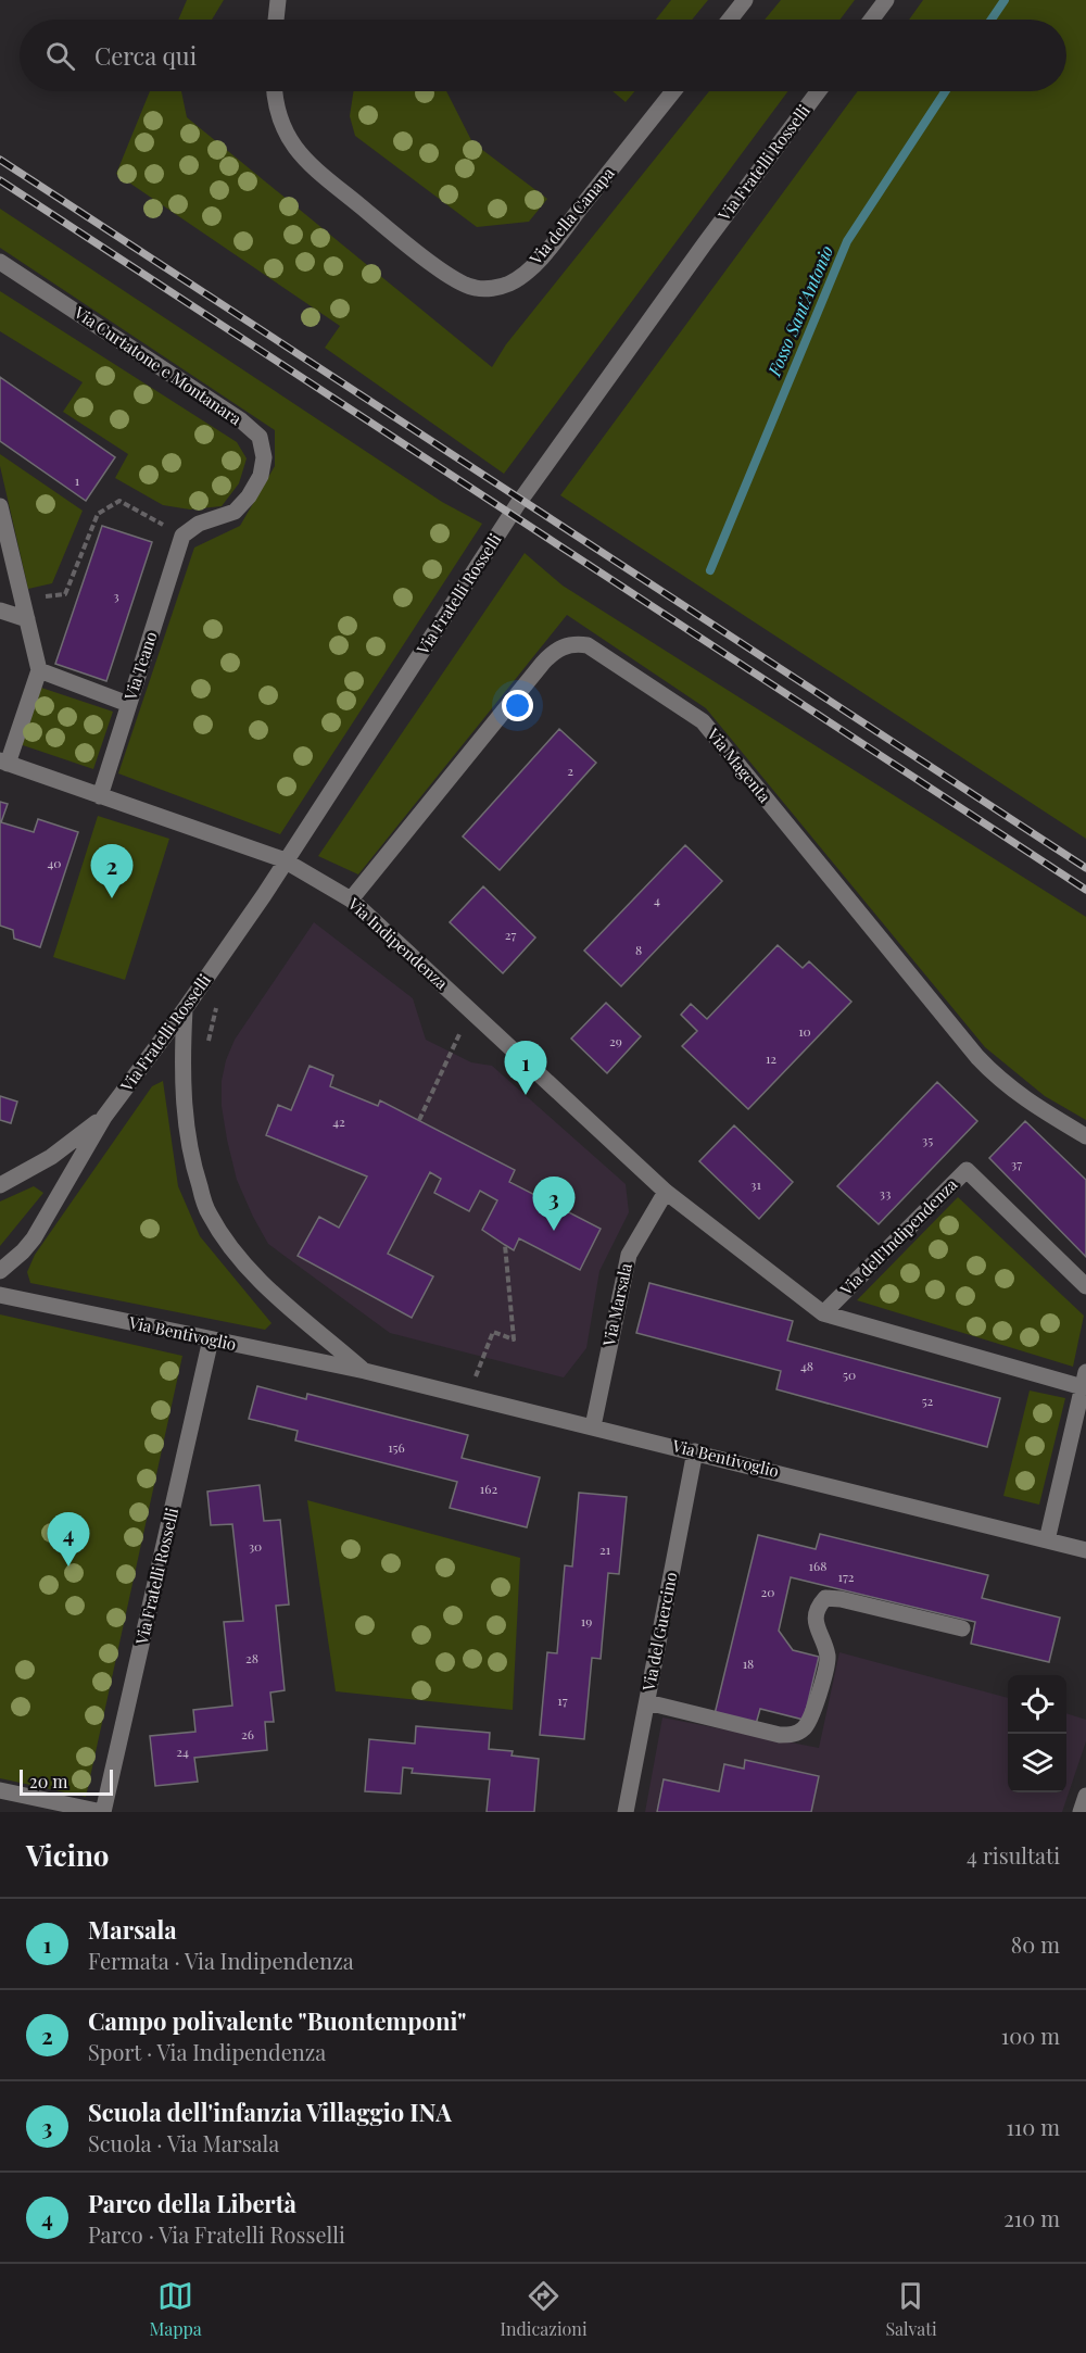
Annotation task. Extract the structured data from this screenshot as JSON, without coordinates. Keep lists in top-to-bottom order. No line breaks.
{"streets":{"street":["Via Fratelli Rosselli","Via della Canapa","Via Curtatone e Montanara","Via Teano","Via Magenta","Via Indipendenza","Via dell'Indipendenza","Via Marsala","Via Bentivoglio","Via del Guercino"]},"crossings":[["Via Fratelli Rosselli","Via Bentivoglio"],["Via Curtatone e Montanara","Via Teano"],["Via Teano","Via Indipendenza"],["Via Magenta","Via Indipendenza"],["Via Indipendenza","Via dell'Indipendenza"],["Via Indipendenza","Via Marsala"],["Via dell'Indipendenza","Via Marsala"],["Via Marsala","Via Bentivoglio"],["Via Bentivoglio","Via del Guercino"]],"water":["Fosso Sant'Antonio"],"house_numbers":["1","3","2","40","4","27","8","10","29","12","42","35","37","31","33","48","50","52","156","162","30","21","168","172","20","19","28","18","17","26","24"],"scale_bar":"20 m","page":{"search":"Cerca qui","pins":["2","1","3","4"],"scale":"20 m","heading":["Vicino","4 risultati"],"list":[{"mark":"1","name":"Marsala","note":"Fermata · Via Indipendenza","value":"80 m"},{"mark":"2","name":"Campo polivalente \"Buontemponi\"","note":"Sport · Via Indipendenza","value":"100 m"},{"mark":"3","name":"Scuola dell'infanzia Villaggio INA","note":"Scuola · Via Marsala","value":"110 m"},{"mark":"4","name":"Parco della Libertà","note":"Parco · Via Fratelli Rosselli","value":"210 m"}],"nav":["Mappa","Indicazioni","Salvati"]}}
